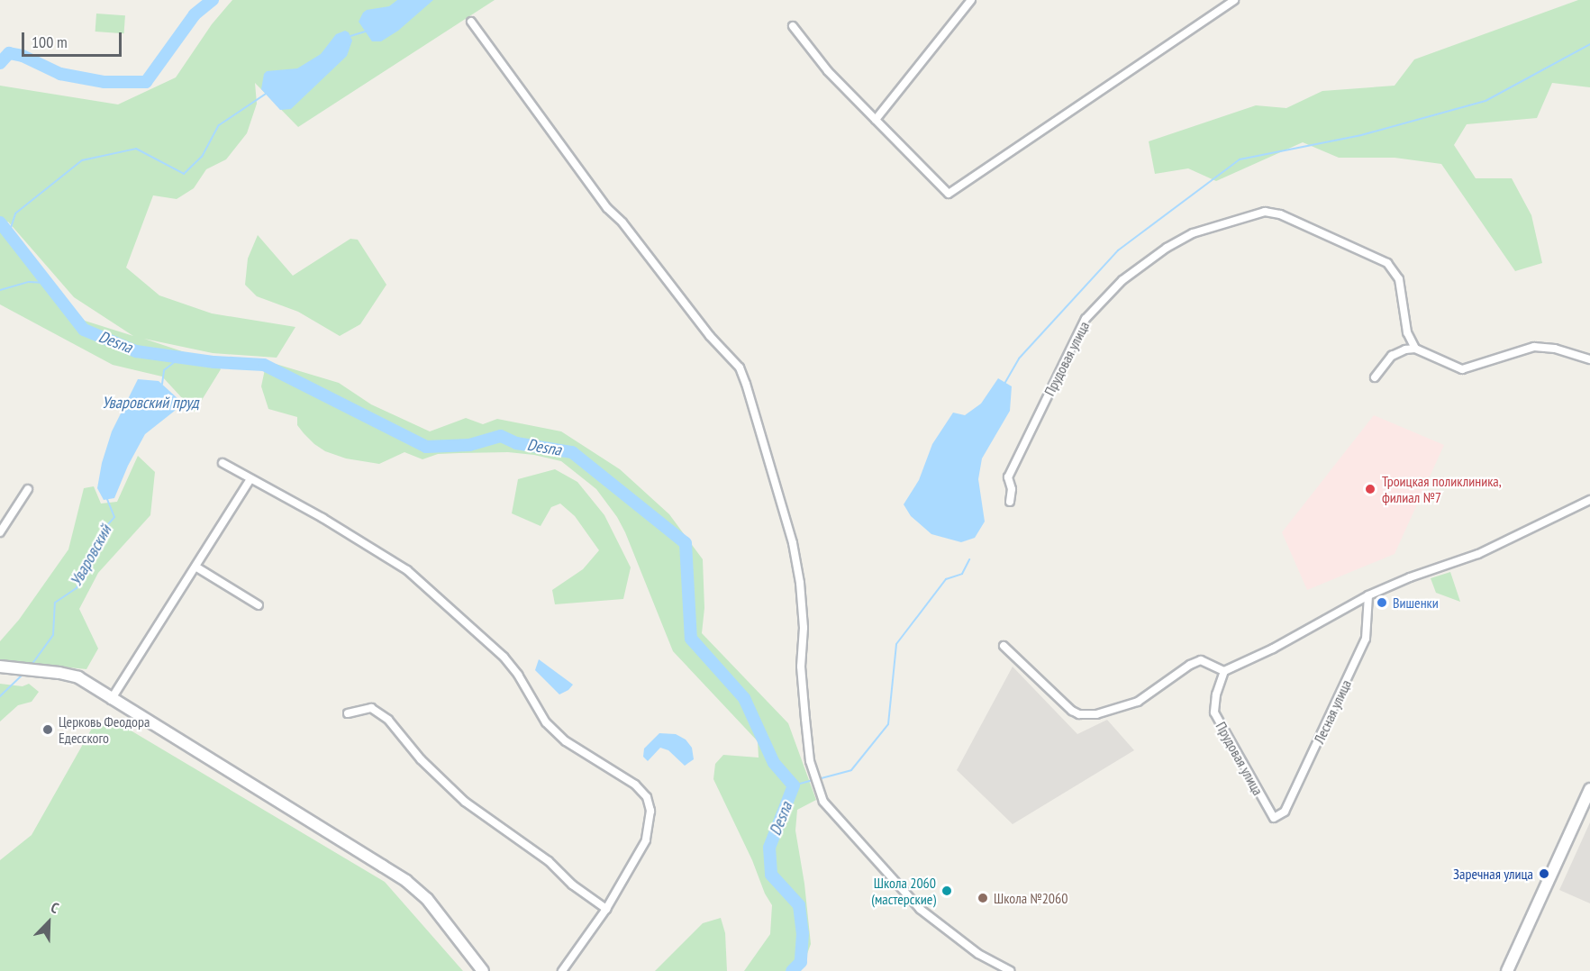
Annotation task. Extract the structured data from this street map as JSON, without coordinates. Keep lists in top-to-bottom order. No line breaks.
{"streets":{"street":["Прудовая улица","Лесная улица"]},"crossings":[["Прудовая улица","Лесная улица"]],"water":["Desna","Уваровский пруд","Уваровский"],"places":["Троицкая поликлиника, филиал №7","Вишенки","Церковь Феодора Едесского","Заречная улица","Школа 2060 (мастерские)","Школа №2060"],"scale_bar":"100 m","north":"top right"}
